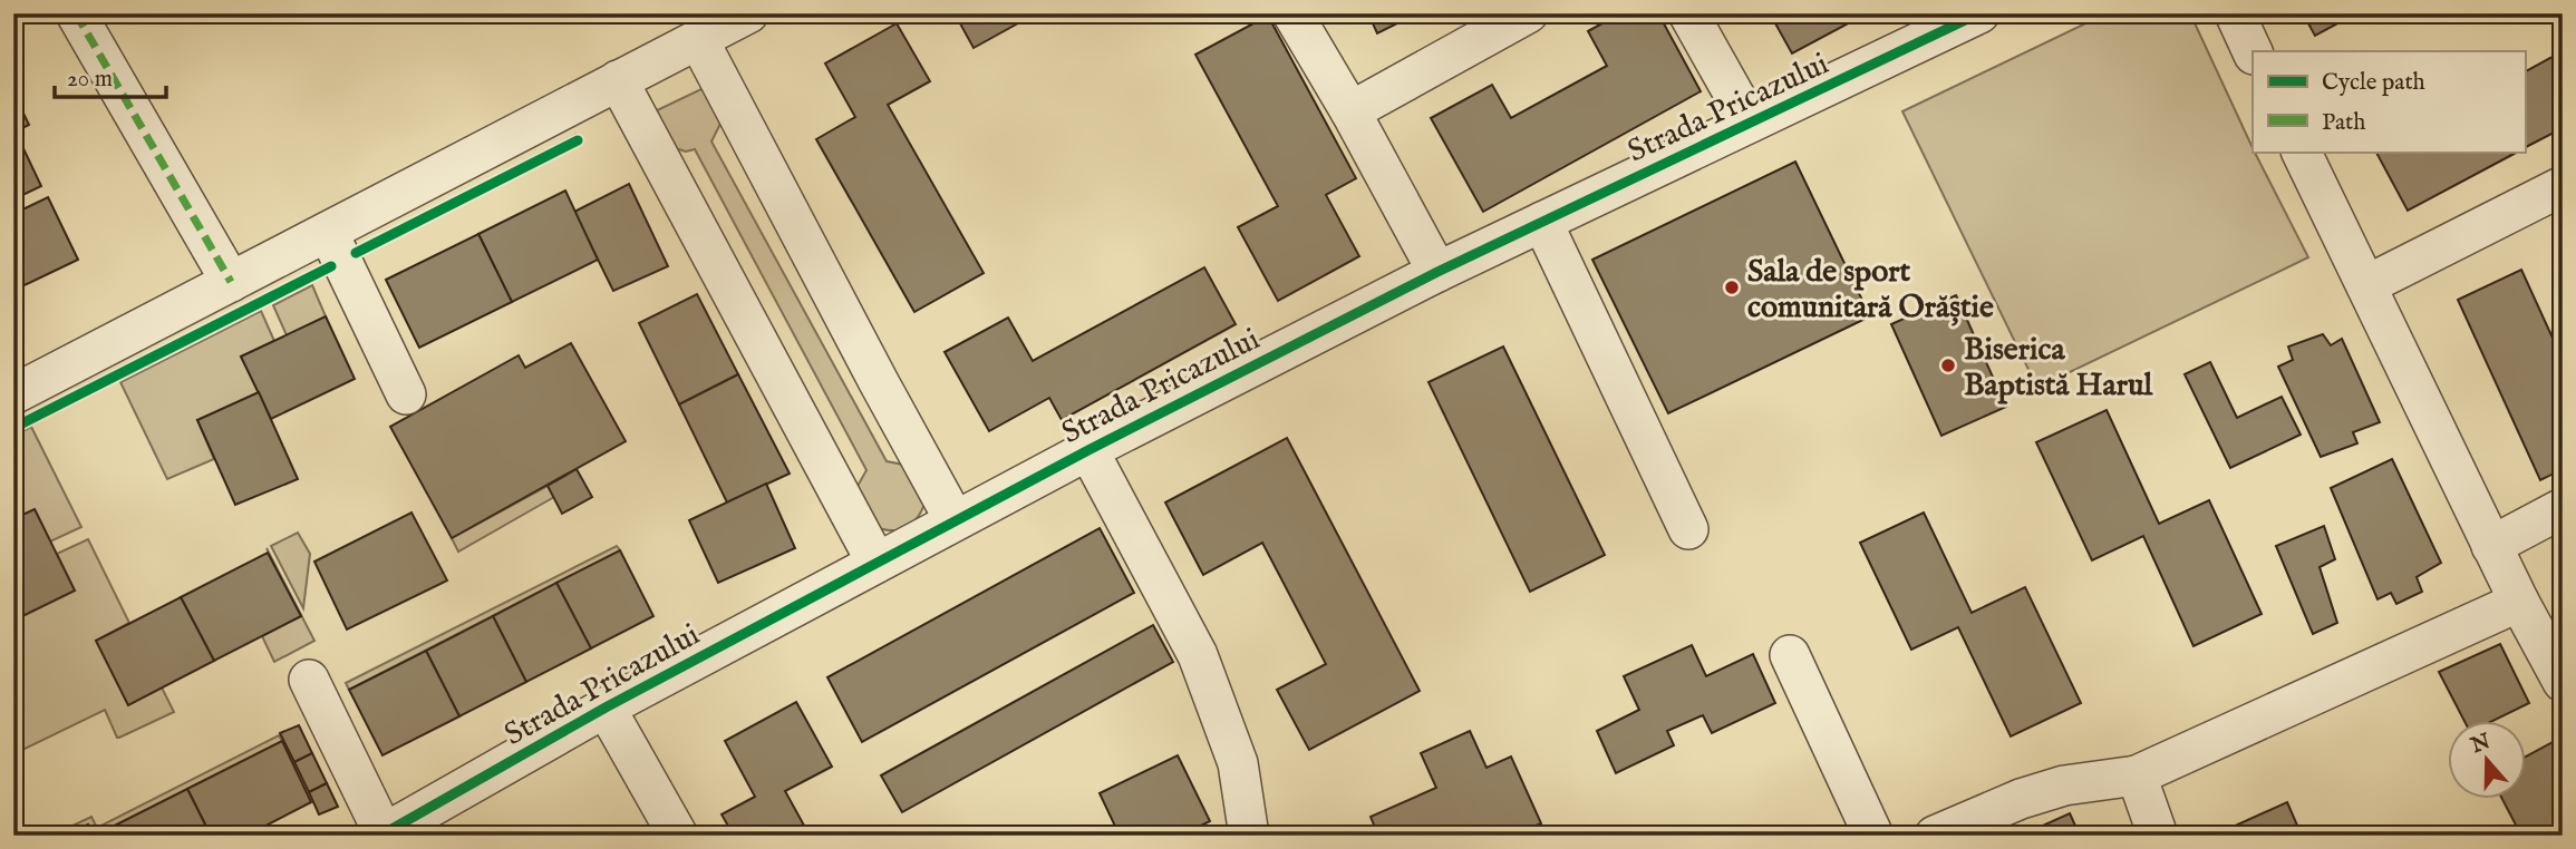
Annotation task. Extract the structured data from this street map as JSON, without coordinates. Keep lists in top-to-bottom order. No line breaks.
{"streets":{"street":["Strada Pricazului"]},"places":["Sala de sport comunitară Orăștie","Biserica Baptistă Harul"],"legend":["Cycle path","Path"],"scale_bar":"20 m","north":"top"}
